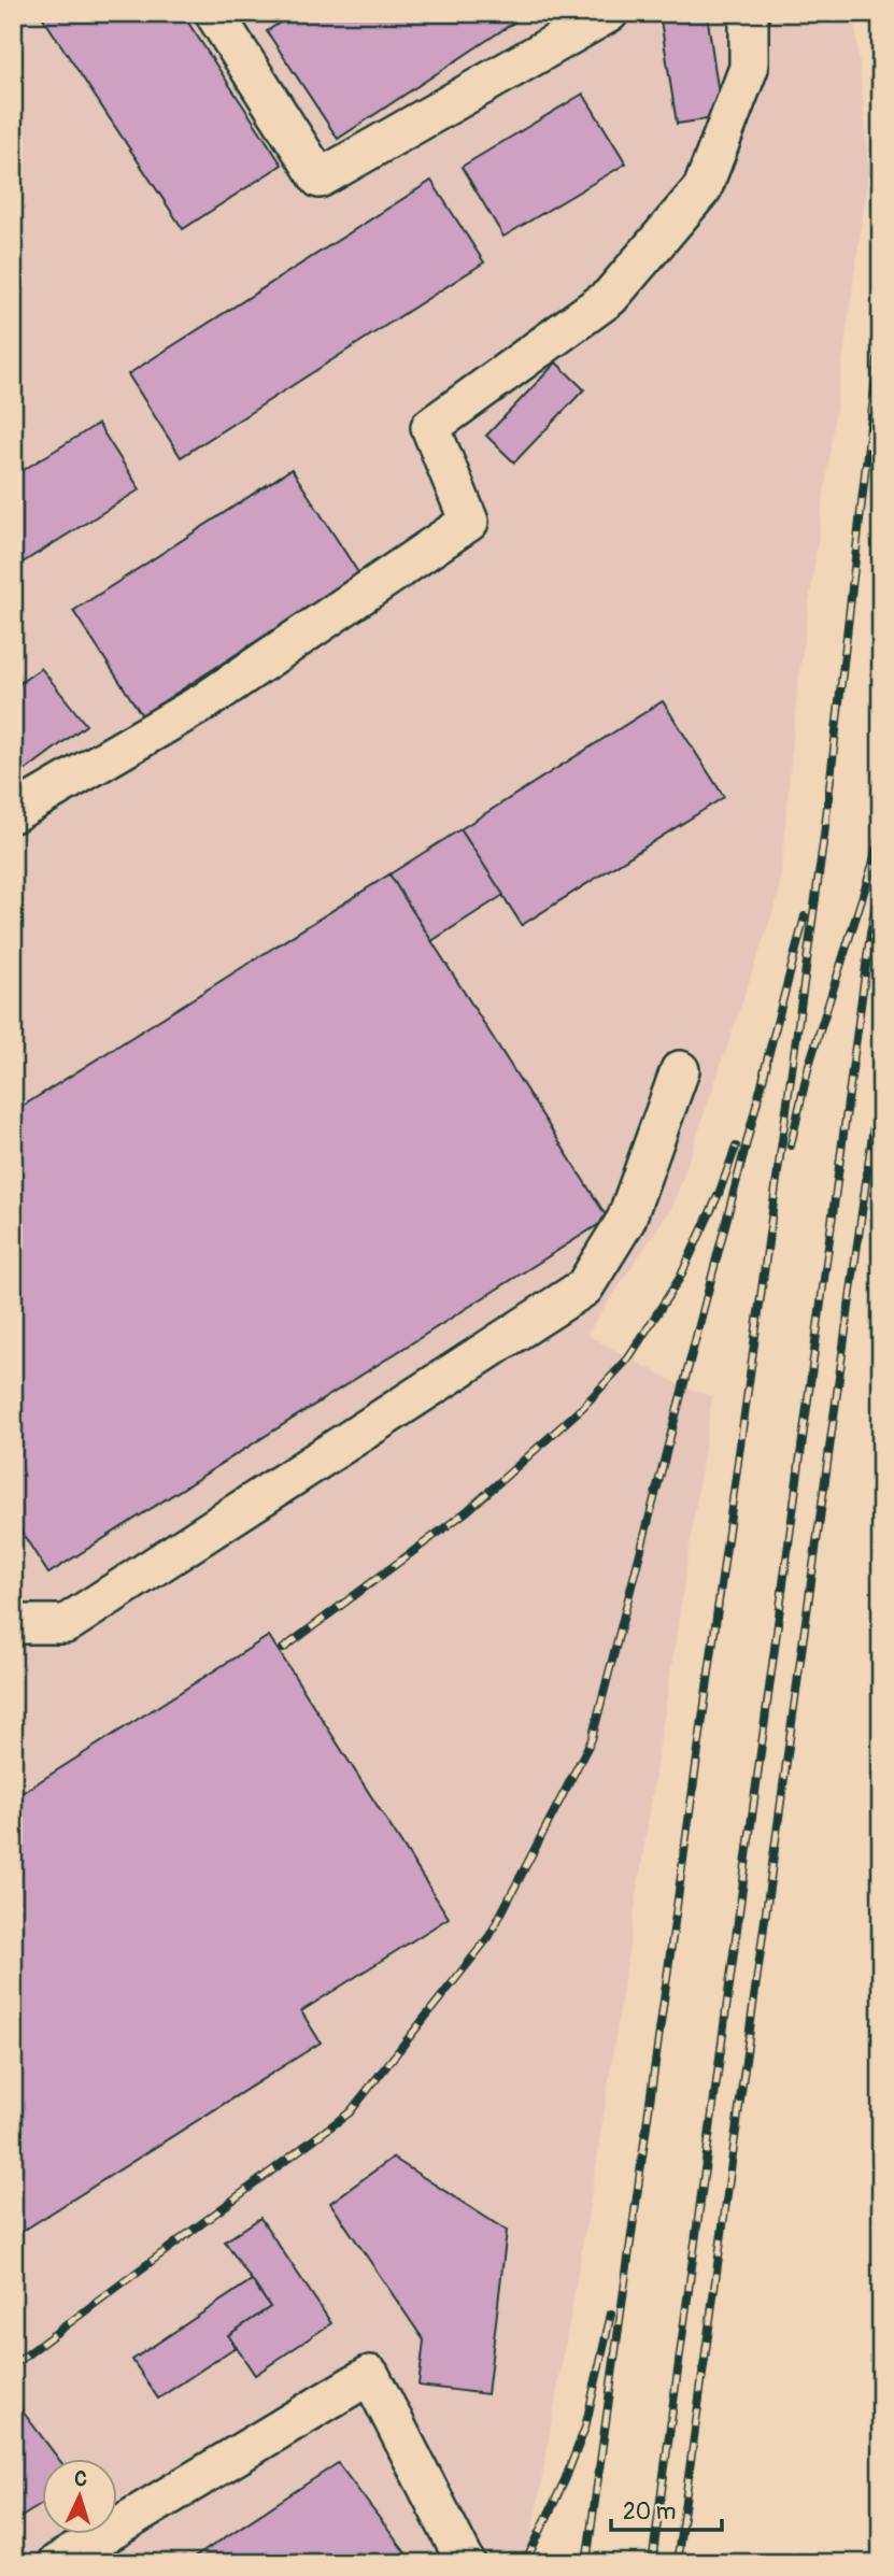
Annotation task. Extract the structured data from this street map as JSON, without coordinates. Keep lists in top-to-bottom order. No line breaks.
{"scale_bar":"20 m","north":"top"}
